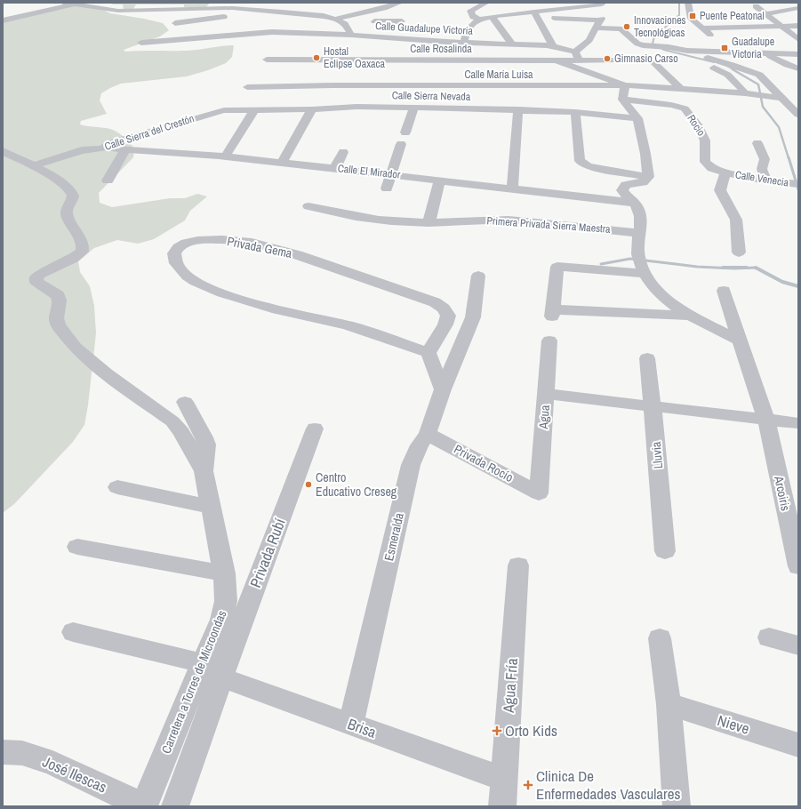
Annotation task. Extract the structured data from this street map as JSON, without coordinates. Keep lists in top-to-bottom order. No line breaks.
{"streets":{"street":["Calle Guadalupe Victoria","Calle Rosalinda","Calle María Luisa","Calle Sierra Nevada","Rocio","Calle Sierra del Crestón","Calle El Mirador","Calle Venecia","Primera Privada Sierra Maestra","Privada Gema","Agua","Lluvia","Privada Rocío","Arcoiris","Esmeralda","Privada Rubí","Carretera a Torres de Microondas","Agua Fría","Nieve","Brisa","José Ilescas"]},"crossings":[["Calle Rosalinda","Calle María Luisa"],["Calle Sierra Nevada","Calle Sierra del Crestón"],["Rocio","Calle Venecia"],["Calle Sierra del Crestón","Calle El Mirador"],["Calle Sierra del Crestón","Carretera a Torres de Microondas"],["Agua","Privada Rocío"],["Privada Rocío","Esmeralda"],["Esmeralda","Brisa"],["Privada Rubí","Carretera a Torres de Microondas"],["Privada Rubí","Brisa"],["Carretera a Torres de Microondas","Brisa"],["Carretera a Torres de Microondas","José Ilescas"],["Agua Fría","Brisa"]],"places":{"transit":["Puente Peatonal","Guadalupe Victoria"],"other":["Innovaciones Tecnológicas","Hostal Eclipse Oaxaca","Gimnasio Carso","Centro Educativo Creseg"],"health":["Orto Kids","Clinica De Enfermedades Vasculares"]}}
